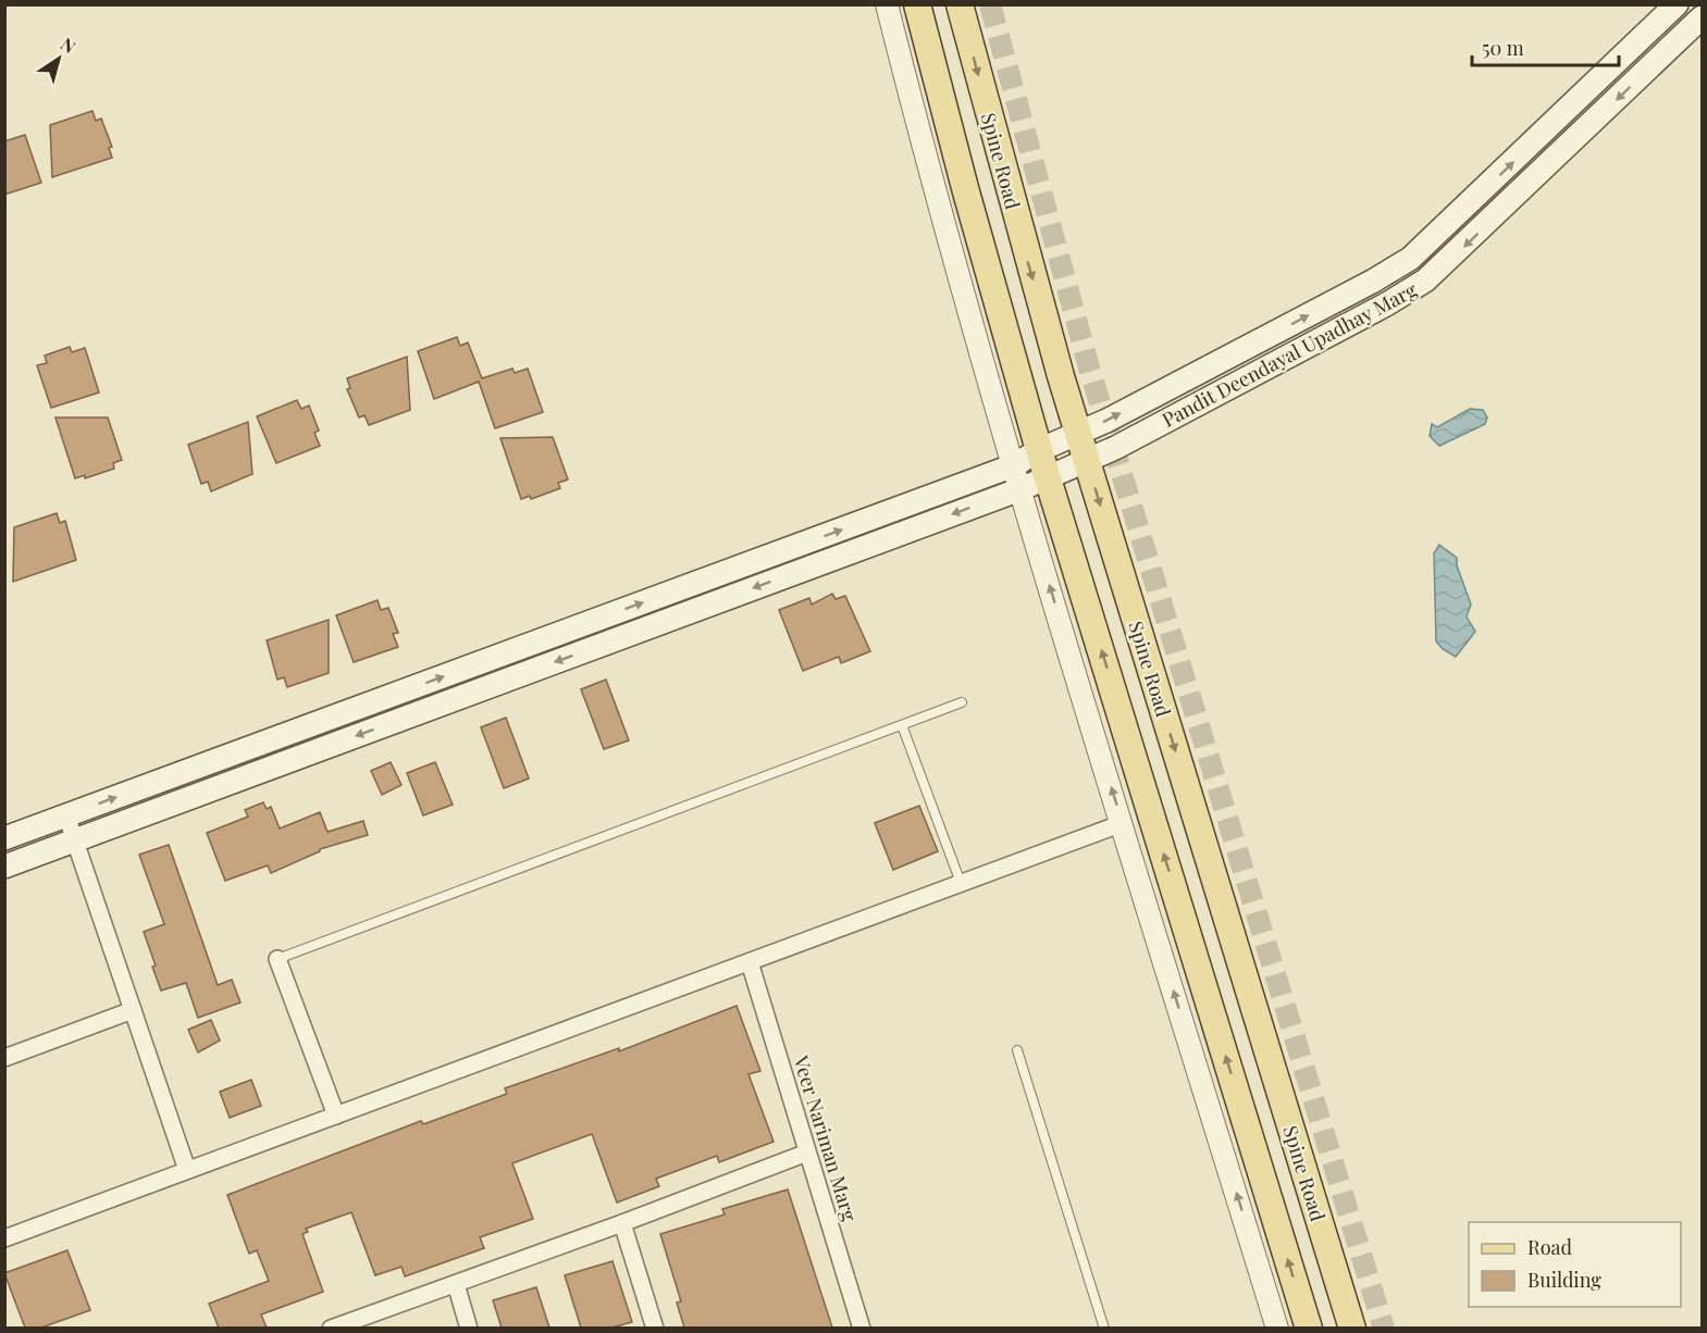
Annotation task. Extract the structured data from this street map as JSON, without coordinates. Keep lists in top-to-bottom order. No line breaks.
{"streets":{"main road":["Spine Road","Pandit Deendayal Upadhay Marg"],"street":["Veer Nariman Marg"]},"crossings":[["Spine Road","Pandit Deendayal Upadhay Marg"]],"legend":["Road","Building"],"scale_bar":"50 m","north":"top right"}
